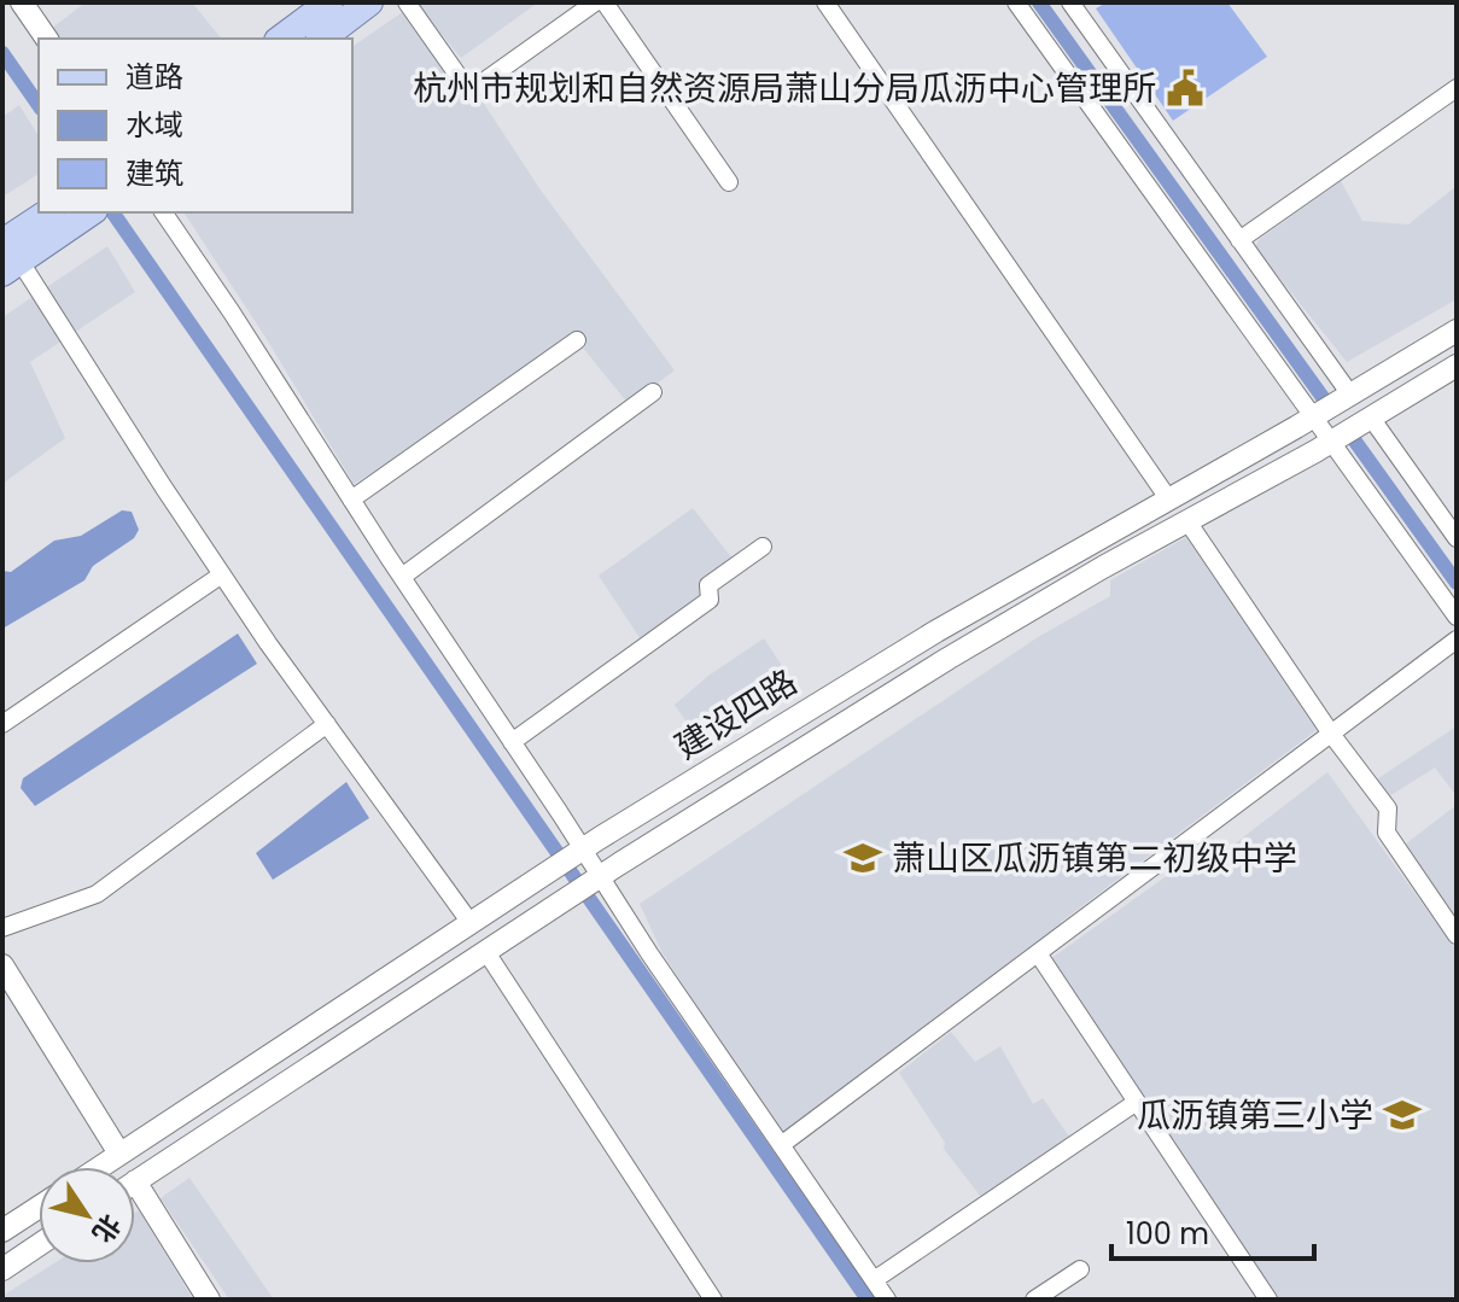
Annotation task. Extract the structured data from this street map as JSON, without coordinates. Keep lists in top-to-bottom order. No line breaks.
{"streets":{"main road":["建设四路"]},"places":{"public building":["杭州市规划和自然资源局萧山分局瓜沥中心管理所"],"school or university":["萧山区瓜沥镇第二初级中学","瓜沥镇第三小学"]},"legend":["道路","水域","建筑"],"scale_bar":"100 m","north":"bottom right"}
